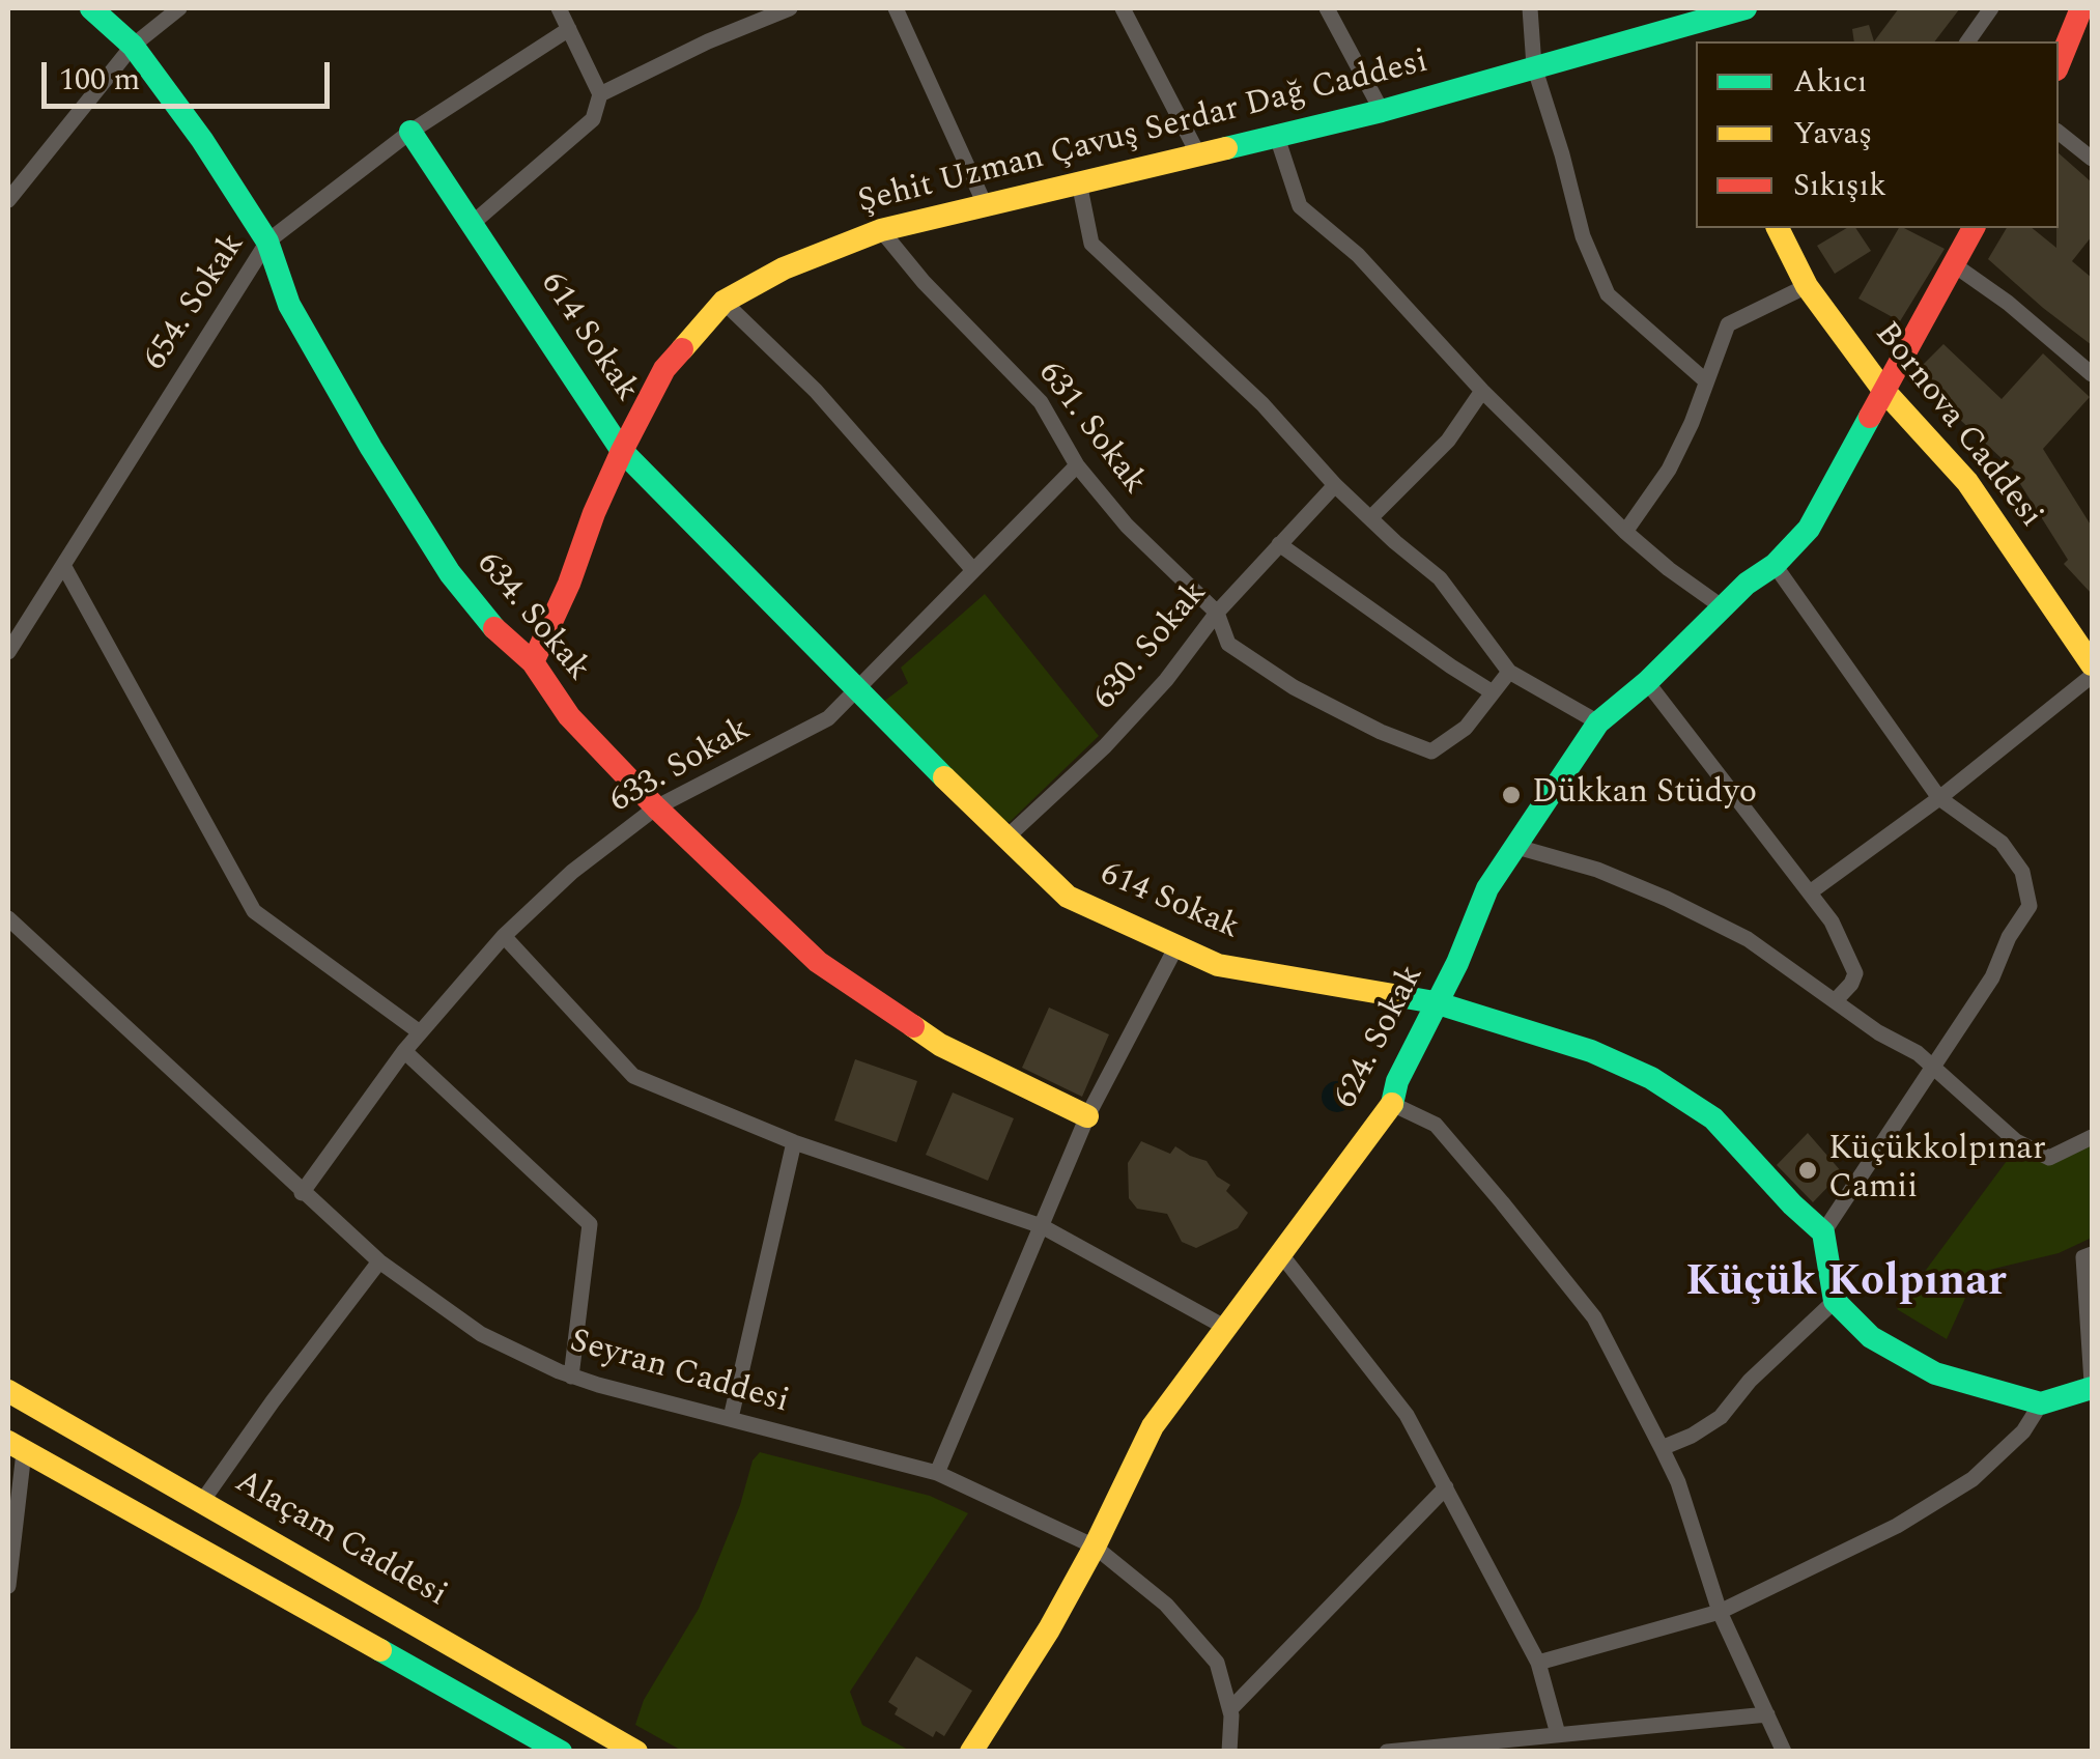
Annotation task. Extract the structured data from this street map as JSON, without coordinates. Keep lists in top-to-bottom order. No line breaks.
{"streets":{"street":["Şehit Uzman Çavuş Serdar Dağ Caddesi","654. Sokak","614 Sokak","Bornova Caddesi","631. Sokak","634. Sokak","630. Sokak","633. Sokak","624. Sokak","Seyran Caddesi","Alaçam Caddesi"]},"crossings":[["Şehit Uzman Çavuş Serdar Dağ Caddesi","614 Sokak"],["Şehit Uzman Çavuş Serdar Dağ Caddesi","631. Sokak"],["Şehit Uzman Çavuş Serdar Dağ Caddesi","634. Sokak"],["654. Sokak","614 Sokak"],["654. Sokak","634. Sokak"],["614 Sokak","630. Sokak"],["614 Sokak","633. Sokak"],["614 Sokak","624. Sokak"],["Bornova Caddesi","624. Sokak"],["631. Sokak","630. Sokak"],["631. Sokak","633. Sokak"],["634. Sokak","633. Sokak"],["633. Sokak","Seyran Caddesi"],["624. Sokak","Seyran Caddesi"]],"districts":["Küçük Kolpınar"],"places":["Dükkan Stüdyo","Küçükkolpınar Camii"],"legend":["Akıcı","Yavaş","Sıkışık"],"scale_bar":"100 m"}
